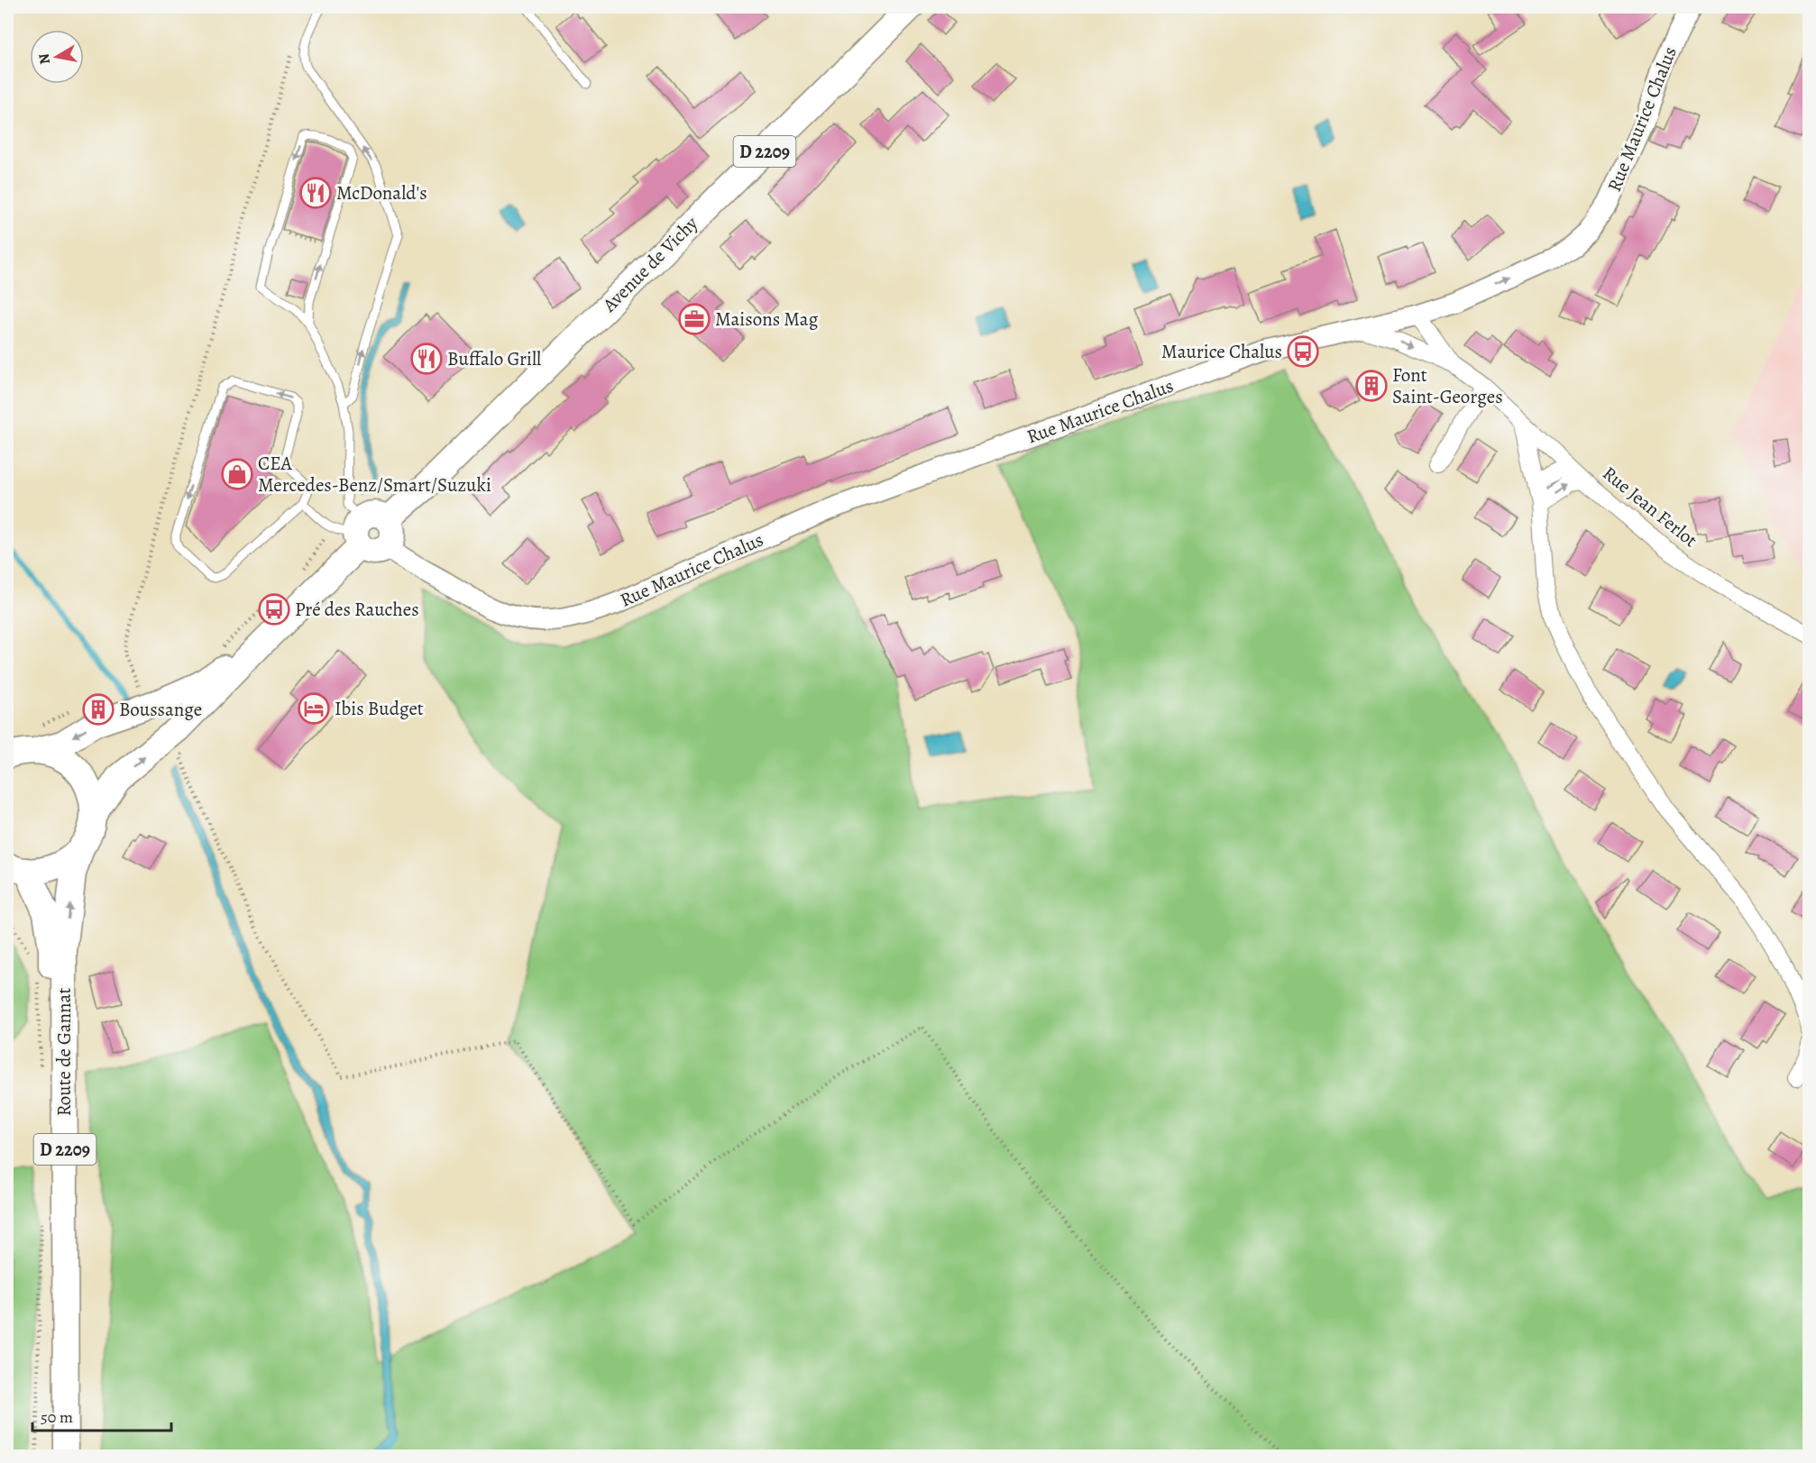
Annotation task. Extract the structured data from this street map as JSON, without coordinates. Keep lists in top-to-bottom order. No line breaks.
{"streets":{"main road":["D 2209","Avenue de Vichy","Route de Gannat"],"street":["Rue Maurice Chalus","Rue Jean Ferlot"]},"crossings":[["Rue Maurice Chalus","Avenue de Vichy"],["Rue Maurice Chalus","Rue Jean Ferlot"]],"places":{"restaurant":["McDonald's","Buffalo Grill"],"office":["Maisons Mag"],"bus stop":["Maurice Chalus","Pré des Rauches"],"building":["Font Saint-Georges","Boussange"],"shop":["CEA Mercedes-Benz/Smart/Suzuki"],"hotel":["Ibis Budget"]},"scale_bar":"50 m","north":"left"}
